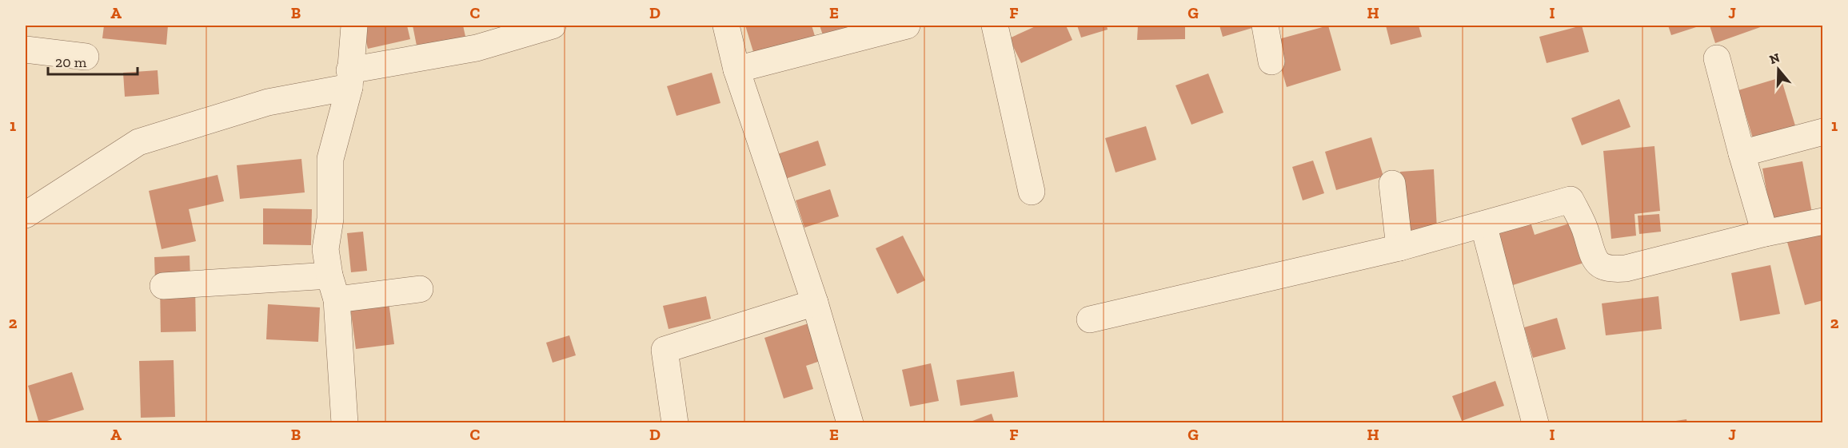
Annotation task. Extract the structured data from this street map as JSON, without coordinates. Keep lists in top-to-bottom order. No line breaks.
{"scale_bar":"20 m","north":"top","grid":{"columns":["A","B","C","D","E","F","G","H","I","J"],"rows":["1","2"]}}
